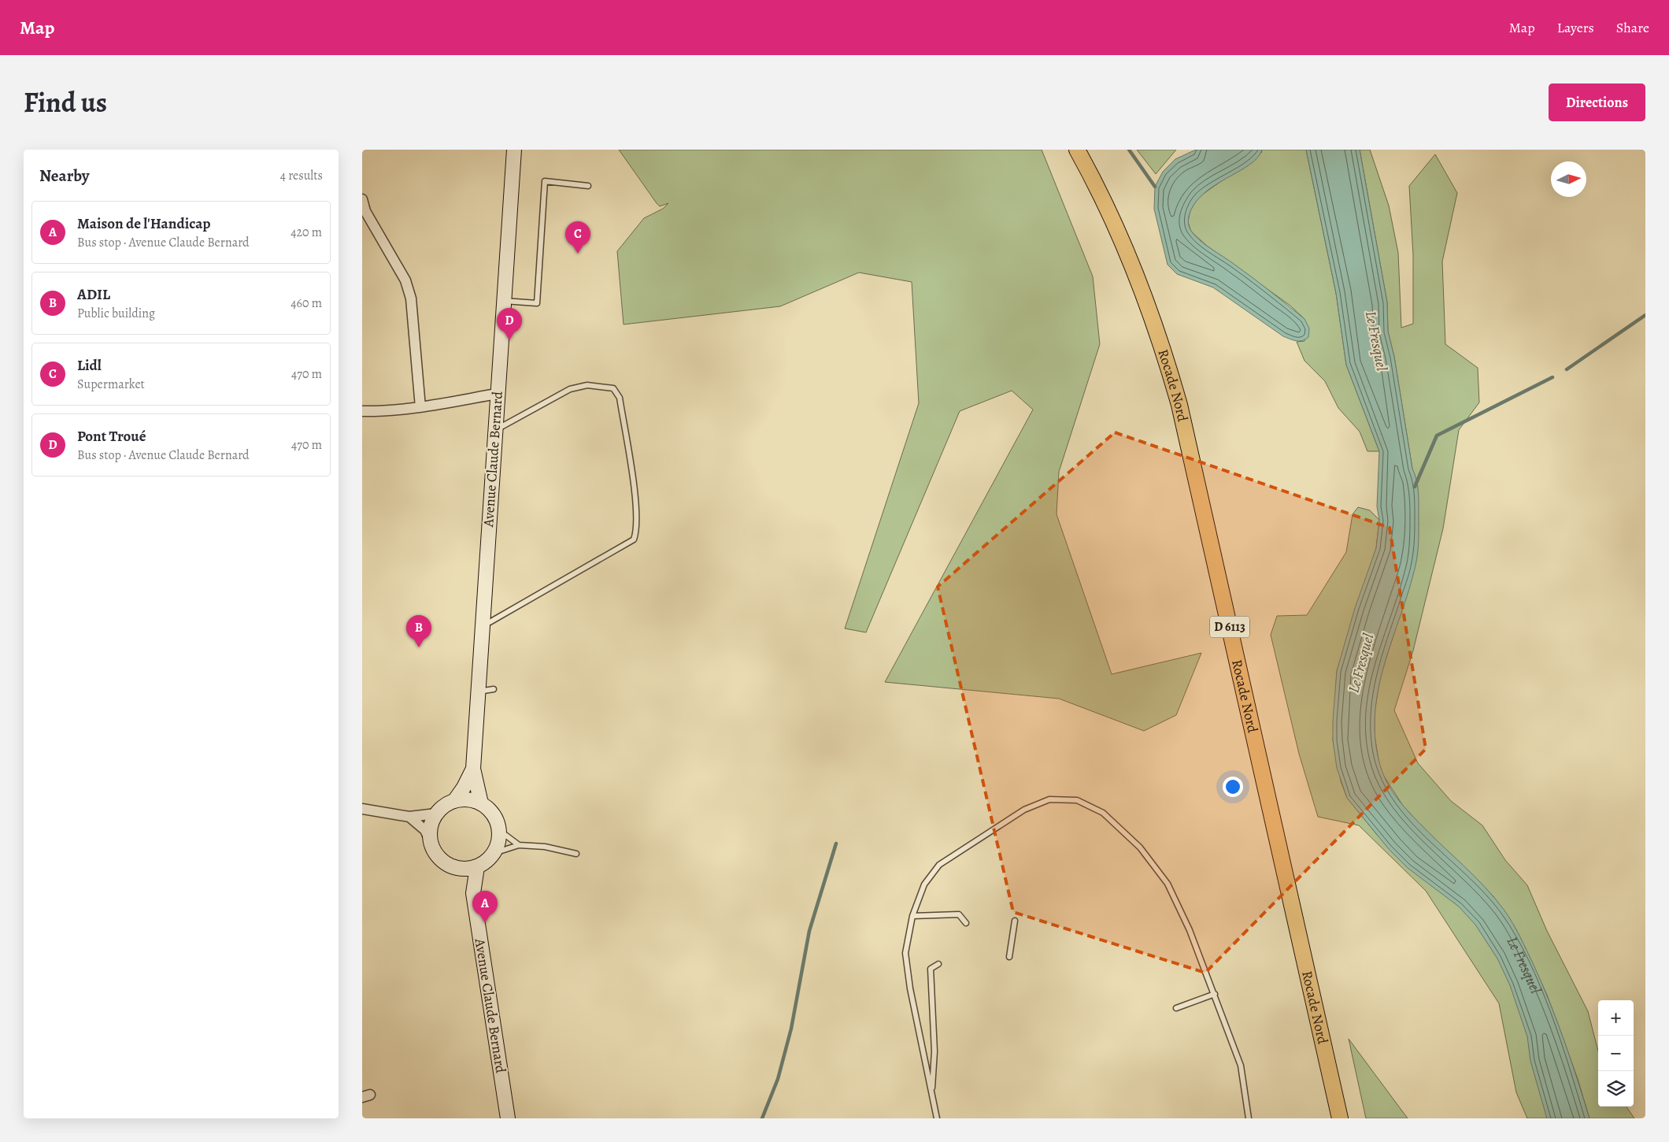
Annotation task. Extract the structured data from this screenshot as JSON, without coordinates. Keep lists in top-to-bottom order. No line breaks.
{"streets":{"main road":["Rocade Nord","D 6113"],"street":["Avenue Claude Bernard"]},"water":["Le Fresquel"],"north":"right","page":{"header":"Map","nav":["Map","Layers","Share"],"title":"Find us","buttons":"Directions","heading":["Nearby","4 results"],"list":[{"mark":"A","name":"Maison de l'Handicap","note":"Bus stop · Avenue Claude Bernard","value":"420 m"},{"mark":"B","name":"ADIL","note":"Public building","value":"460 m"},{"mark":"C","name":"Lidl","note":"Supermarket","value":"470 m"},{"mark":"D","name":"Pont Troué","note":"Bus stop · Avenue Claude Bernard","value":"470 m"}],"pins":["C","D","B","A"],"map_buttons":["+","−"]}}
